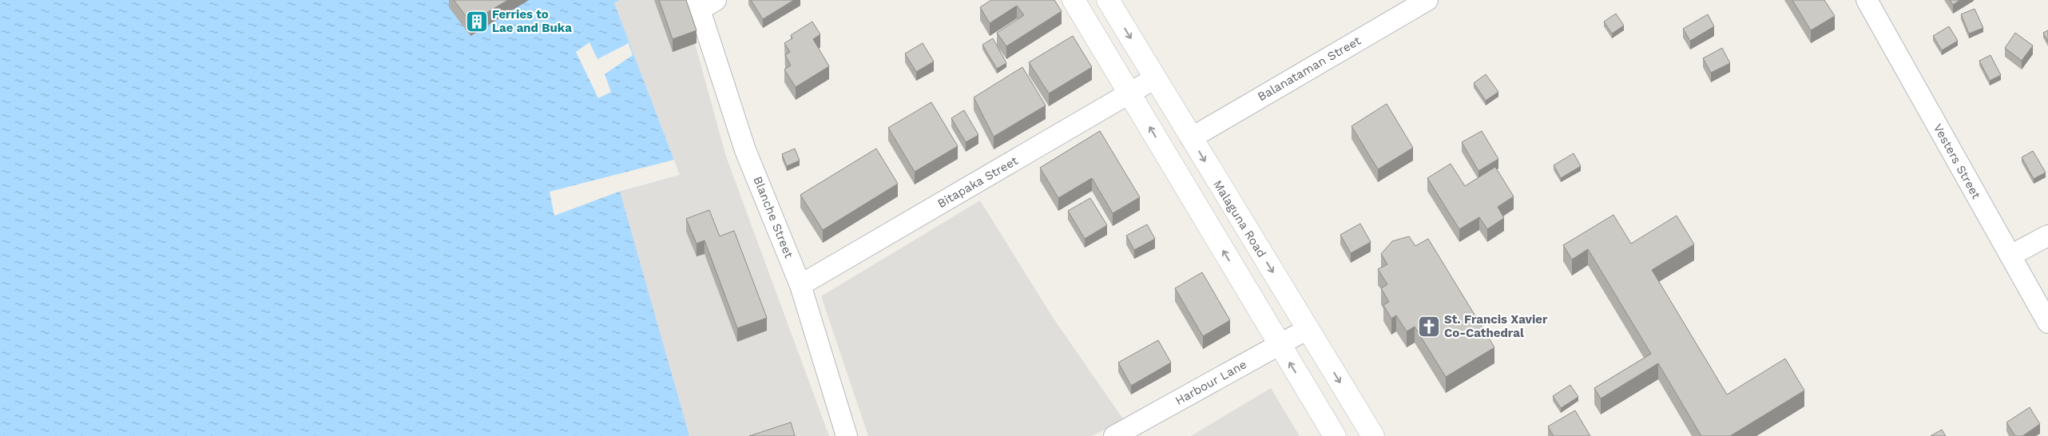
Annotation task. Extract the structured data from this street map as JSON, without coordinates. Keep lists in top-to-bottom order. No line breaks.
{"streets":{"street":["Balanataman Street","Vesters Street","Bitapaka Street","Blanche Street","Malaguna Road","Harbour Lane"]},"crossings":[["Balanataman Street","Malaguna Road"],["Bitapaka Street","Blanche Street"],["Bitapaka Street","Malaguna Road"],["Malaguna Road","Harbour Lane"]],"places":{"building":["Ferries to Lae and Buka"],"church":["St. Francis Xavier Co-Cathedral"]}}
